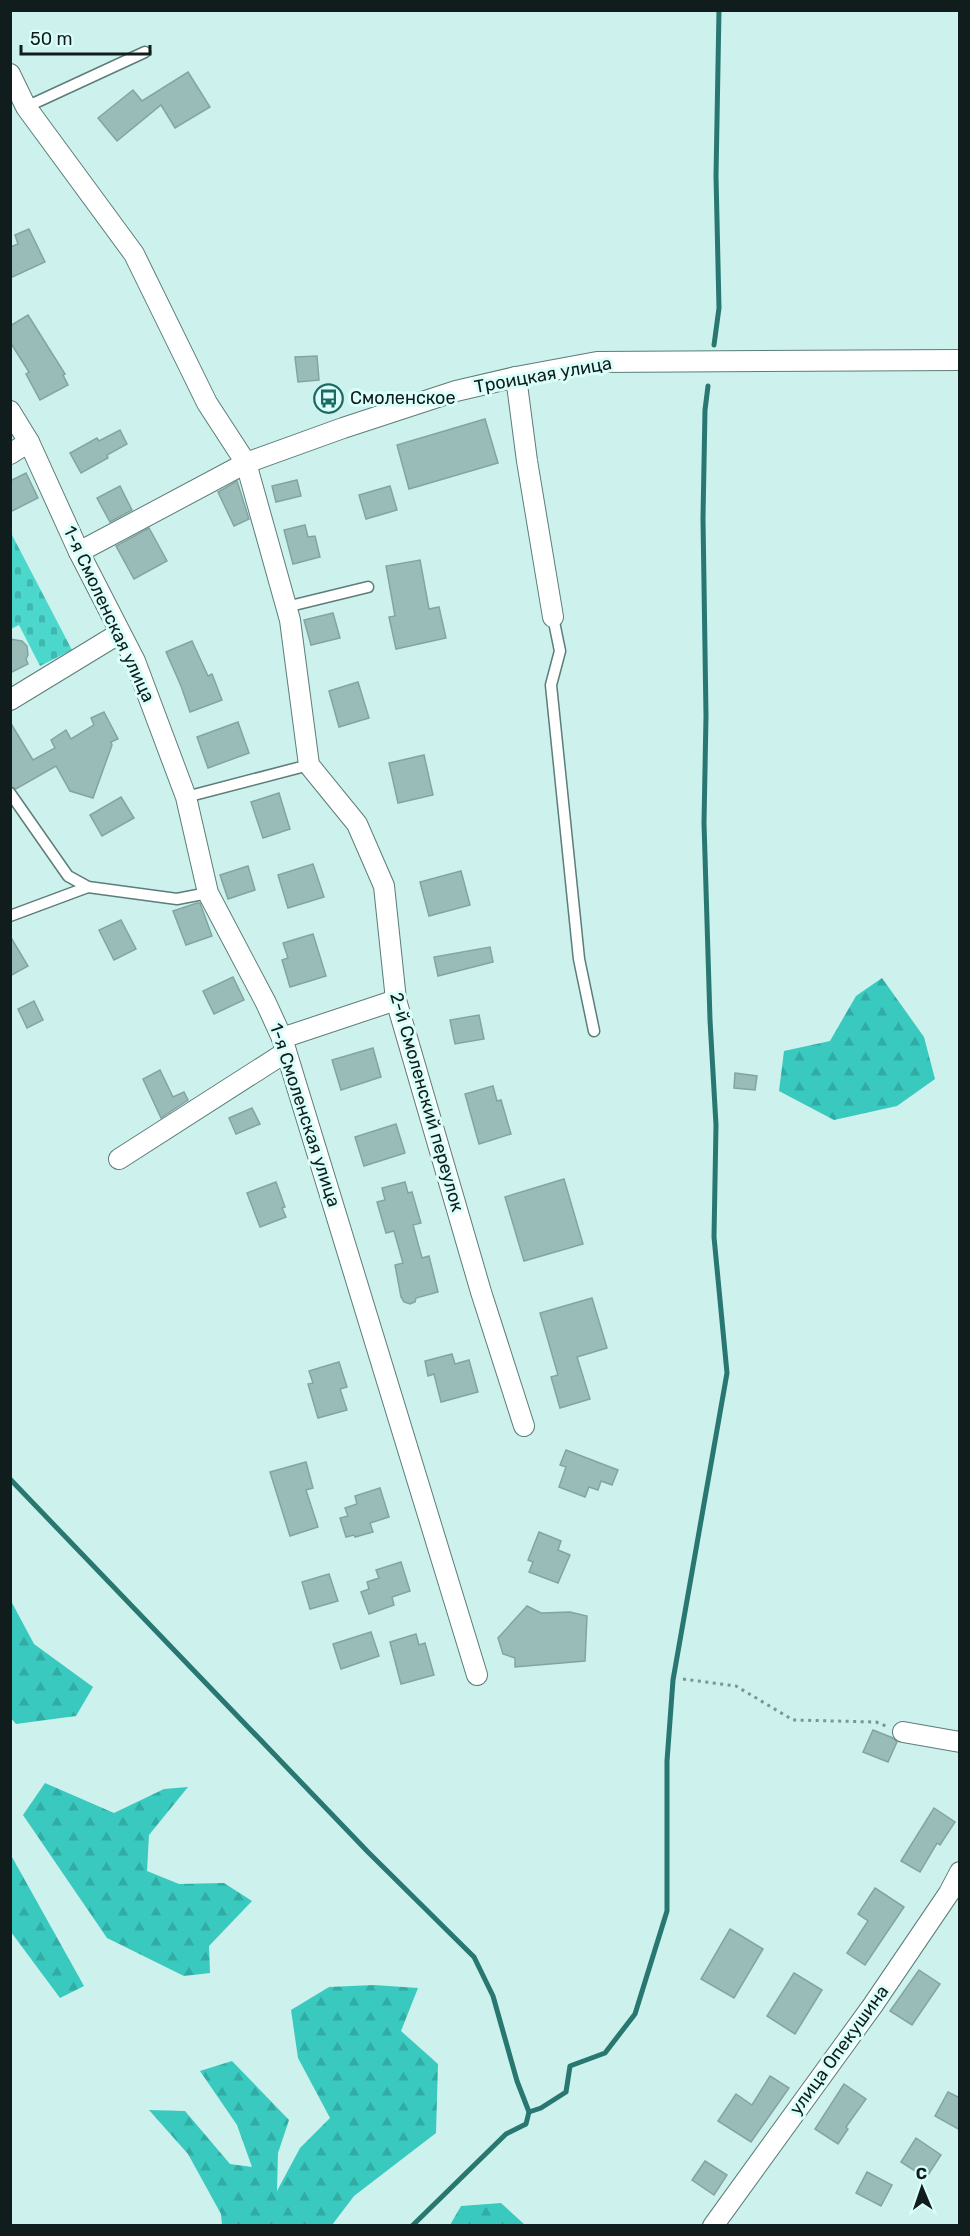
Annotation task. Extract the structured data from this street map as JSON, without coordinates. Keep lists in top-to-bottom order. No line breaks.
{"streets":{"street":["Троицкая улица","1-я Смоленская улица","2-й Смоленский переулок","улица Опекушина"]},"crossings":[["Троицкая улица","1-я Смоленская улица"]],"places":{"bus stop":["Смоленское"]},"scale_bar":"50 m","north":"top"}
